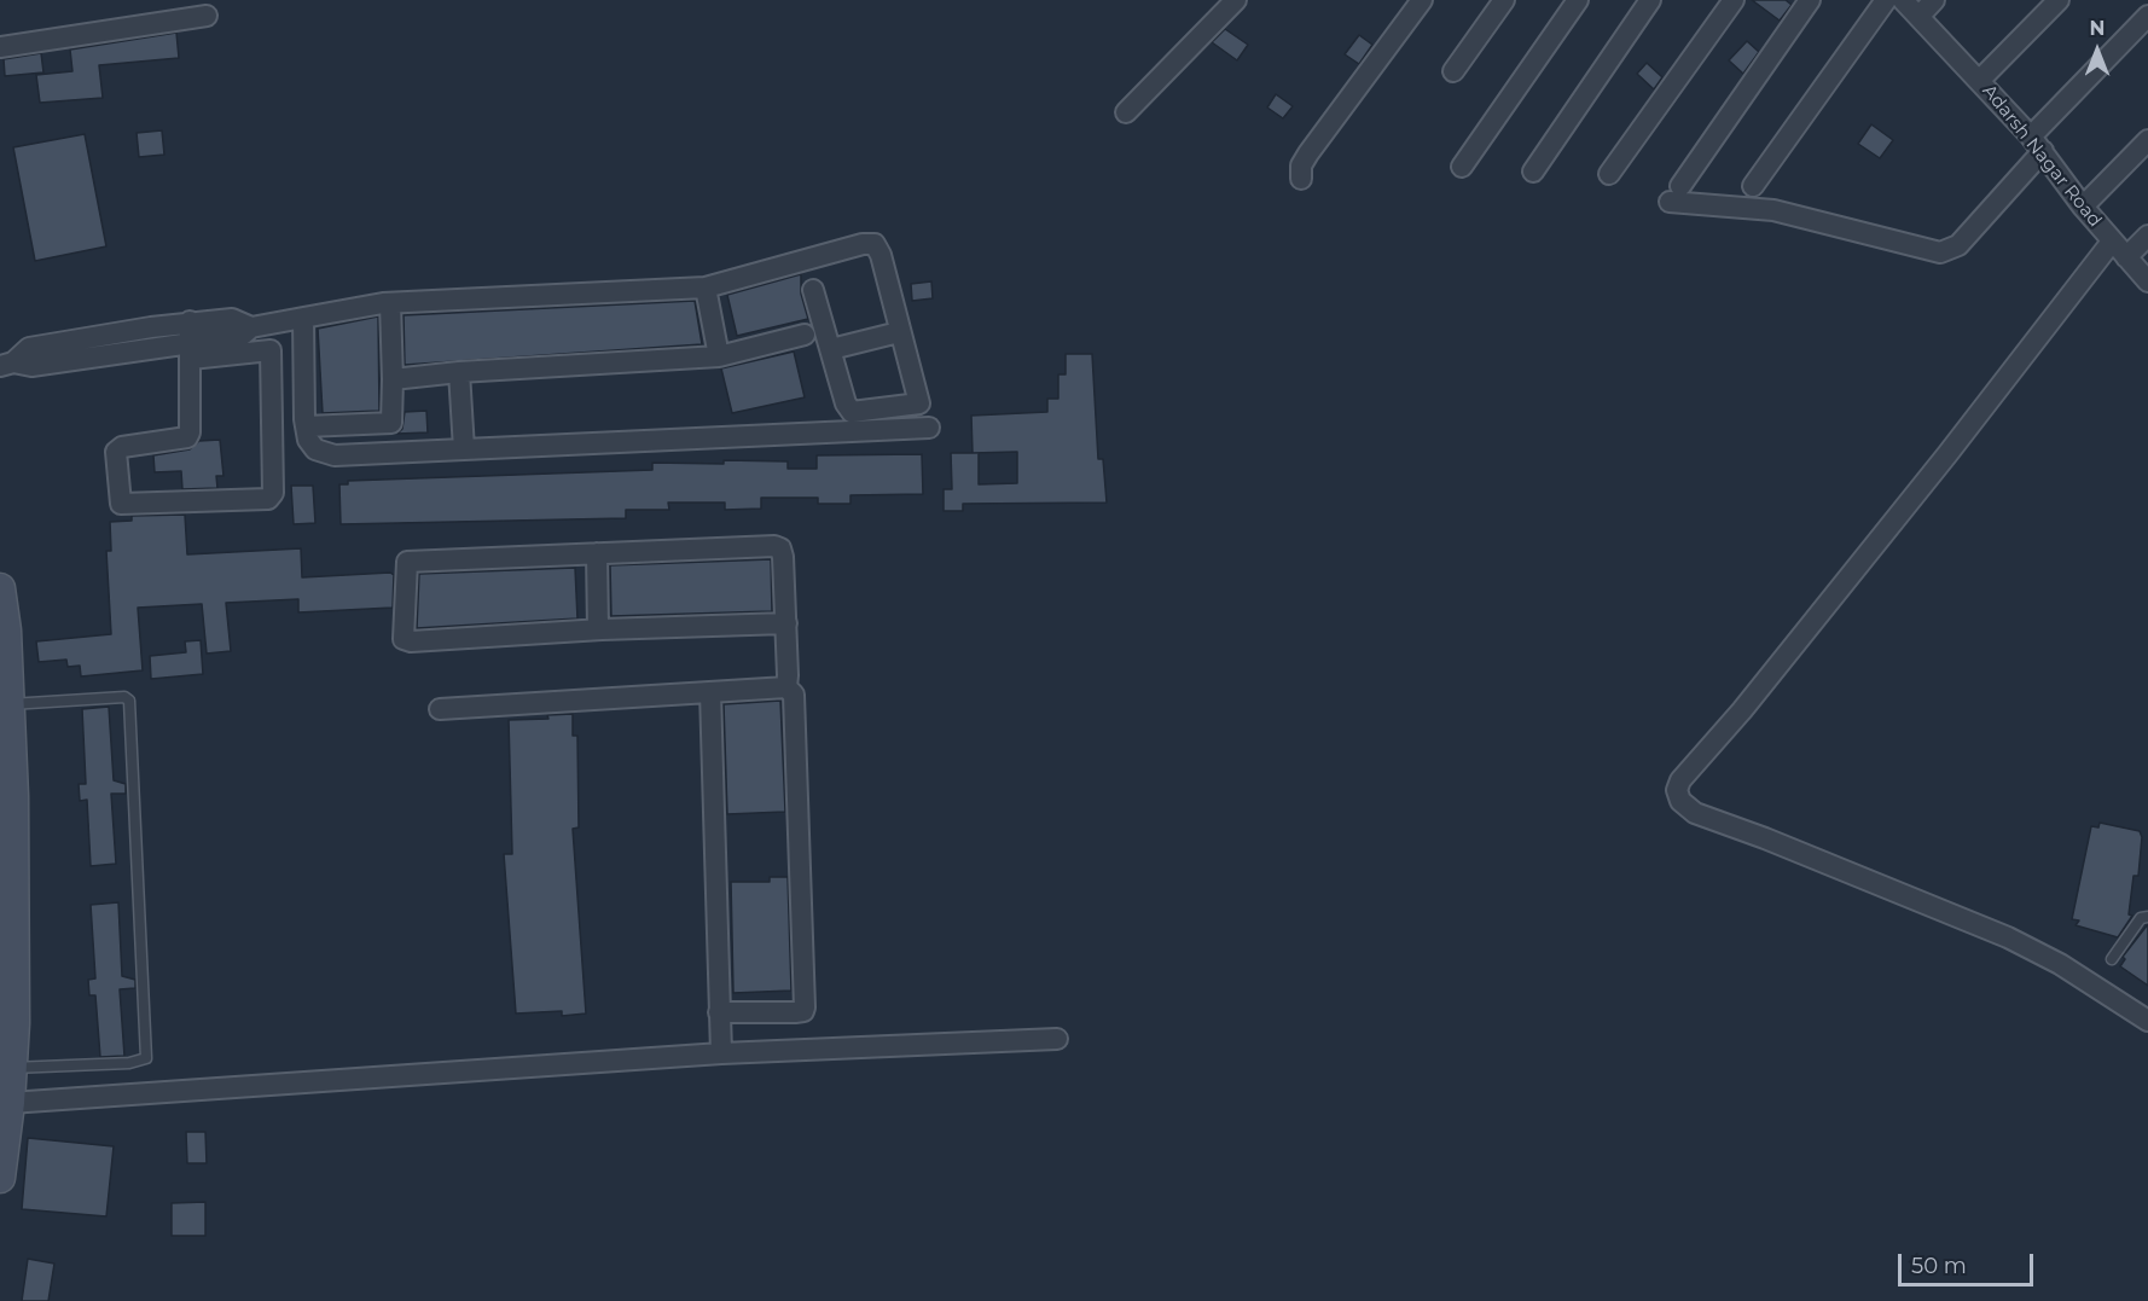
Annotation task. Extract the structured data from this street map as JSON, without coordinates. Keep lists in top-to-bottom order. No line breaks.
{"streets":{"street":["Adarsh Nagar Road"]},"scale_bar":"50 m","north":"top"}
